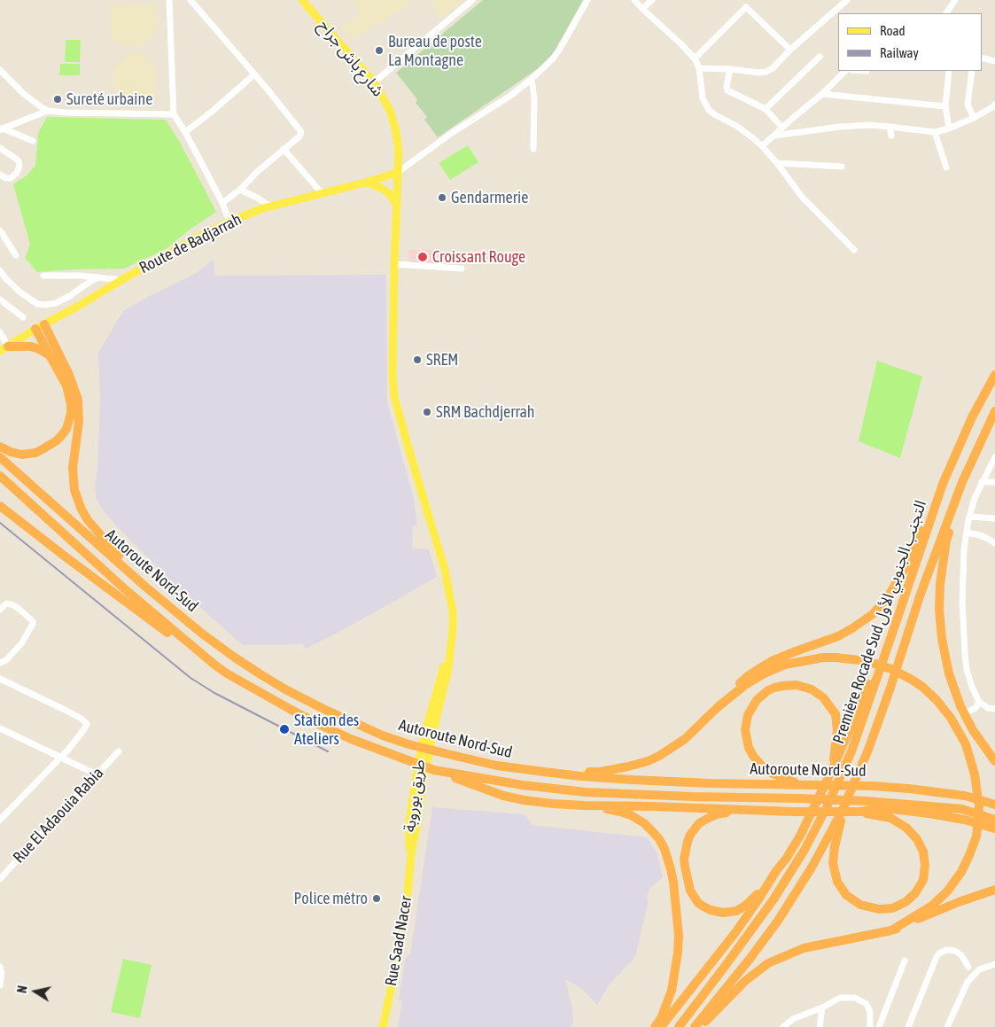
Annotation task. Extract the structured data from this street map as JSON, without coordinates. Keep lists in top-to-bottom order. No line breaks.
{"streets":{"highway":["Autoroute Nord-Sud","Première Rocade Sud التجنب الجنوبي الأول"],"main road":["شارع باش جراح","Route de Badjarrah","طريق بوروبة","Rue Saad Nacer"],"street":["Rue El Adaouia Rabia"]},"crossings":[["شارع باش جراح","Route de Badjarrah"],["شارع باش جراح","طريق بوروبة"],["طريق بوروبة","Rue Saad Nacer"]],"places":["Bureau de poste La Montagne","Sureté urbaine","Gendarmerie","Croissant Rouge","SREM","SRM Bachdjerrah","Station des Ateliers","Police métro"],"legend":["Road","Railway"],"north":"left"}
